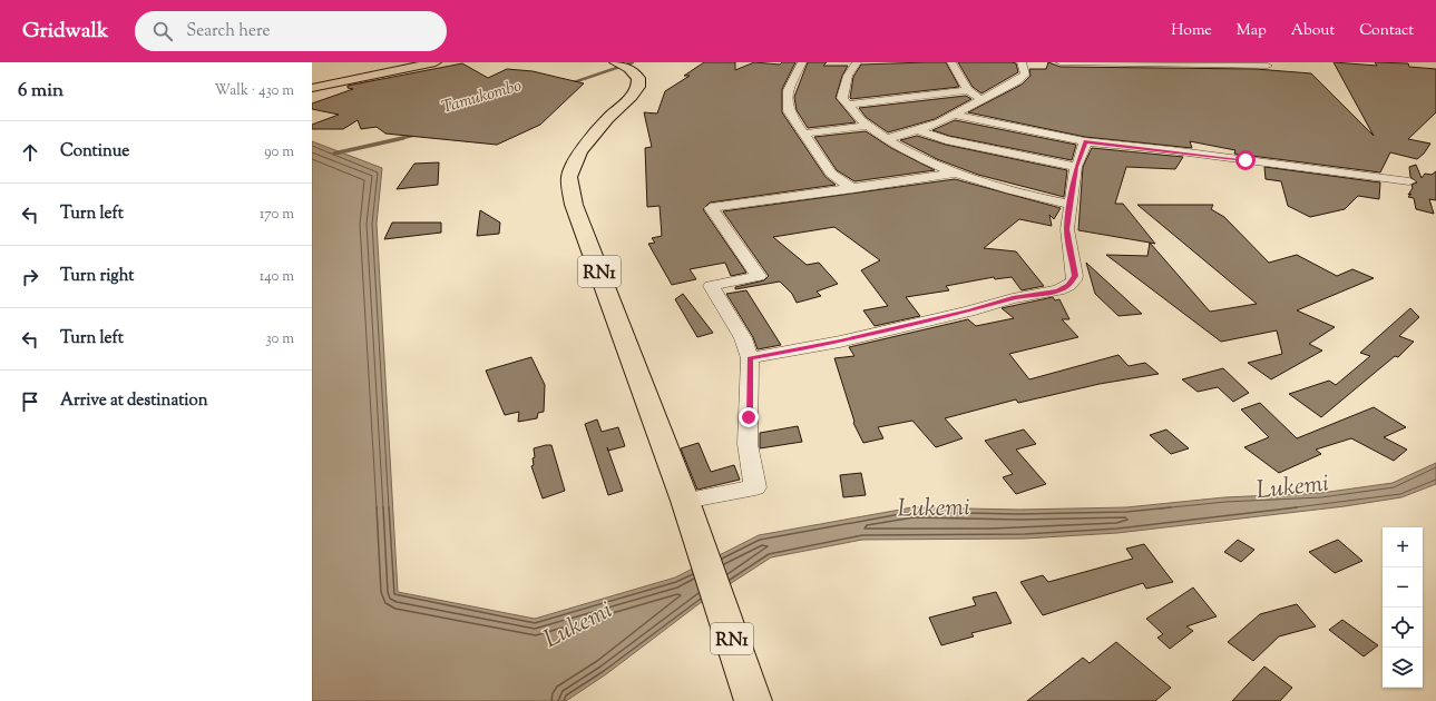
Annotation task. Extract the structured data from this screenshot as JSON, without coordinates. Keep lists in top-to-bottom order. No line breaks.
{"streets":{"highway":["RN1"]},"water":["Tamukombo","Lukemi"],"page":{"header":"Gridwalk","search":"Search here","nav":["Home","Map","About","Contact"],"heading":["6 min","Walk · 430 m"],"list":[["Continue","90 m"],["Turn left","170 m"],["Turn right","140 m"],["Turn left","30 m"],"Arrive at destination"],"map_buttons":["+","−"]}}
